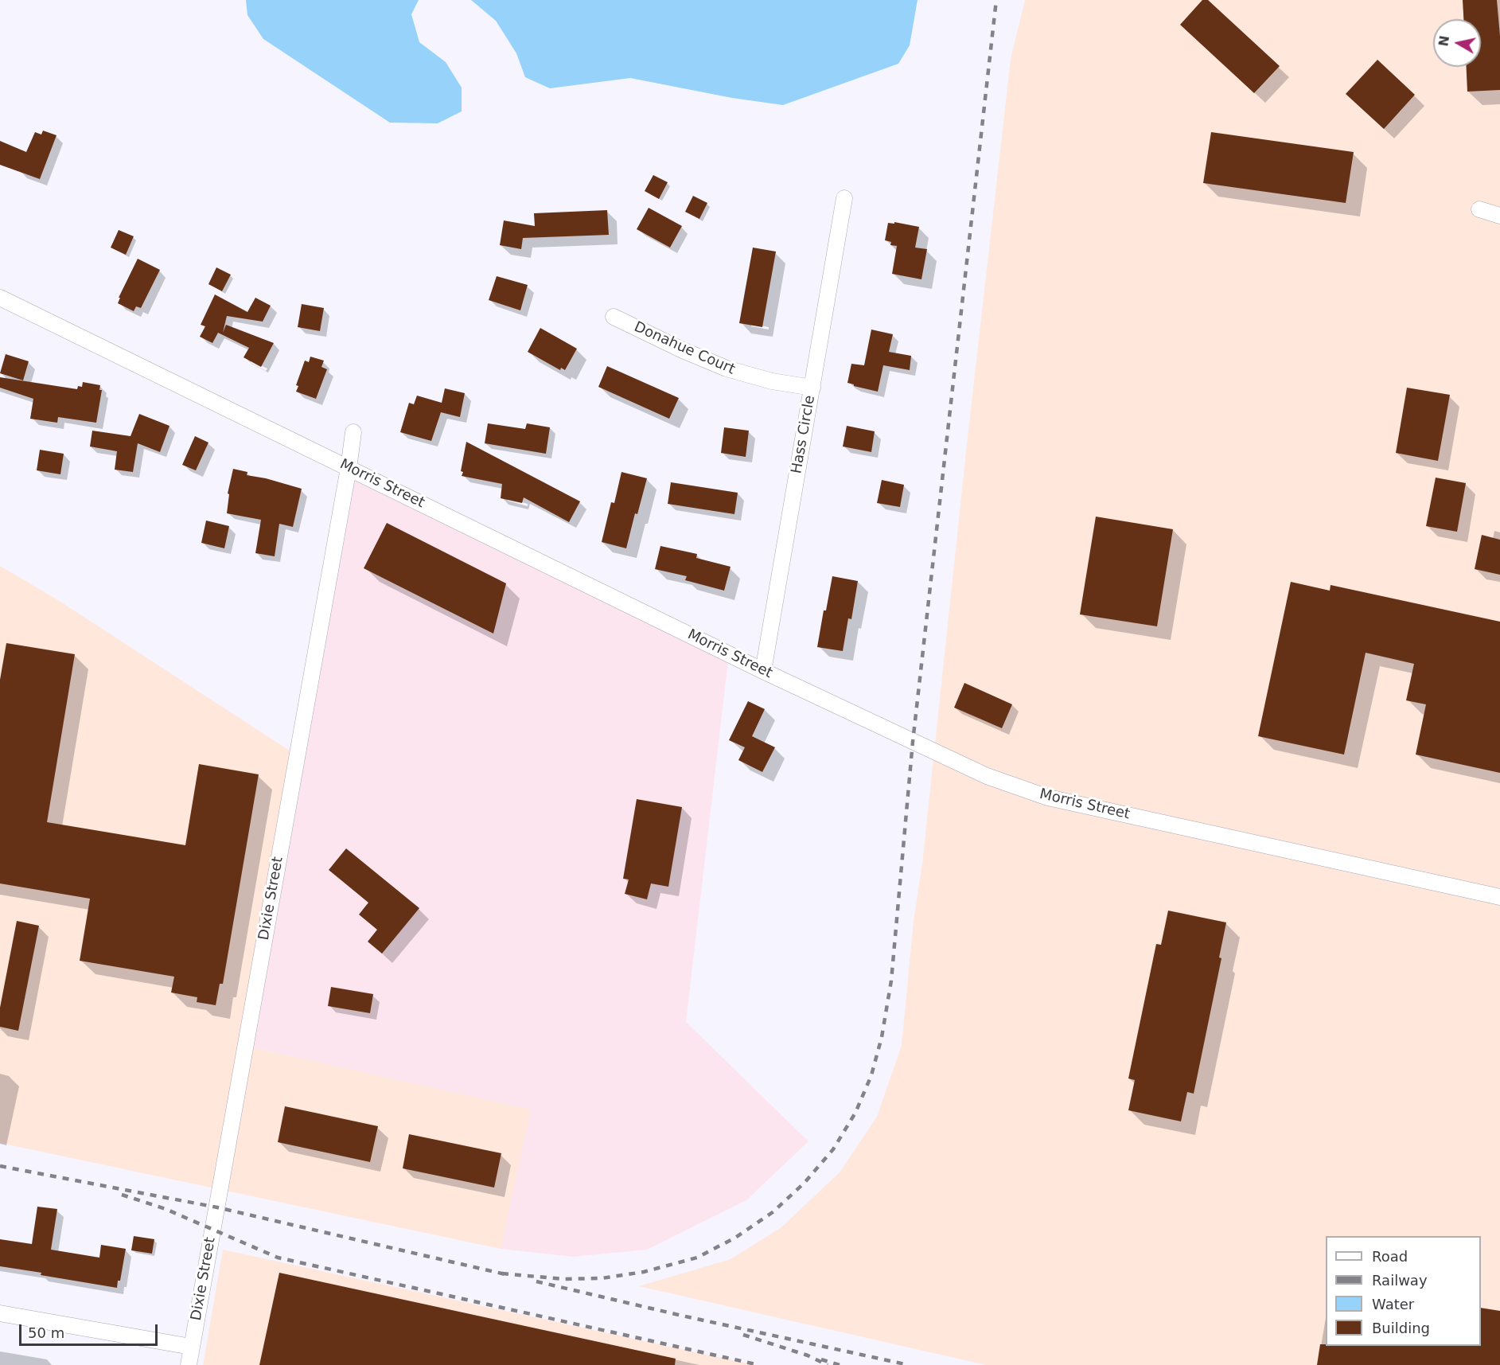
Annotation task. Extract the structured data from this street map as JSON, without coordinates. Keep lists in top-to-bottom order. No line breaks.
{"streets":{"street":["Donahue Court","Hass Circle","Morris Street","Dixie Street"]},"crossings":[["Donahue Court","Hass Circle"],["Hass Circle","Morris Street"],["Morris Street","Dixie Street"]],"legend":["Road","Railway","Water","Building"],"scale_bar":"50 m","north":"left"}
